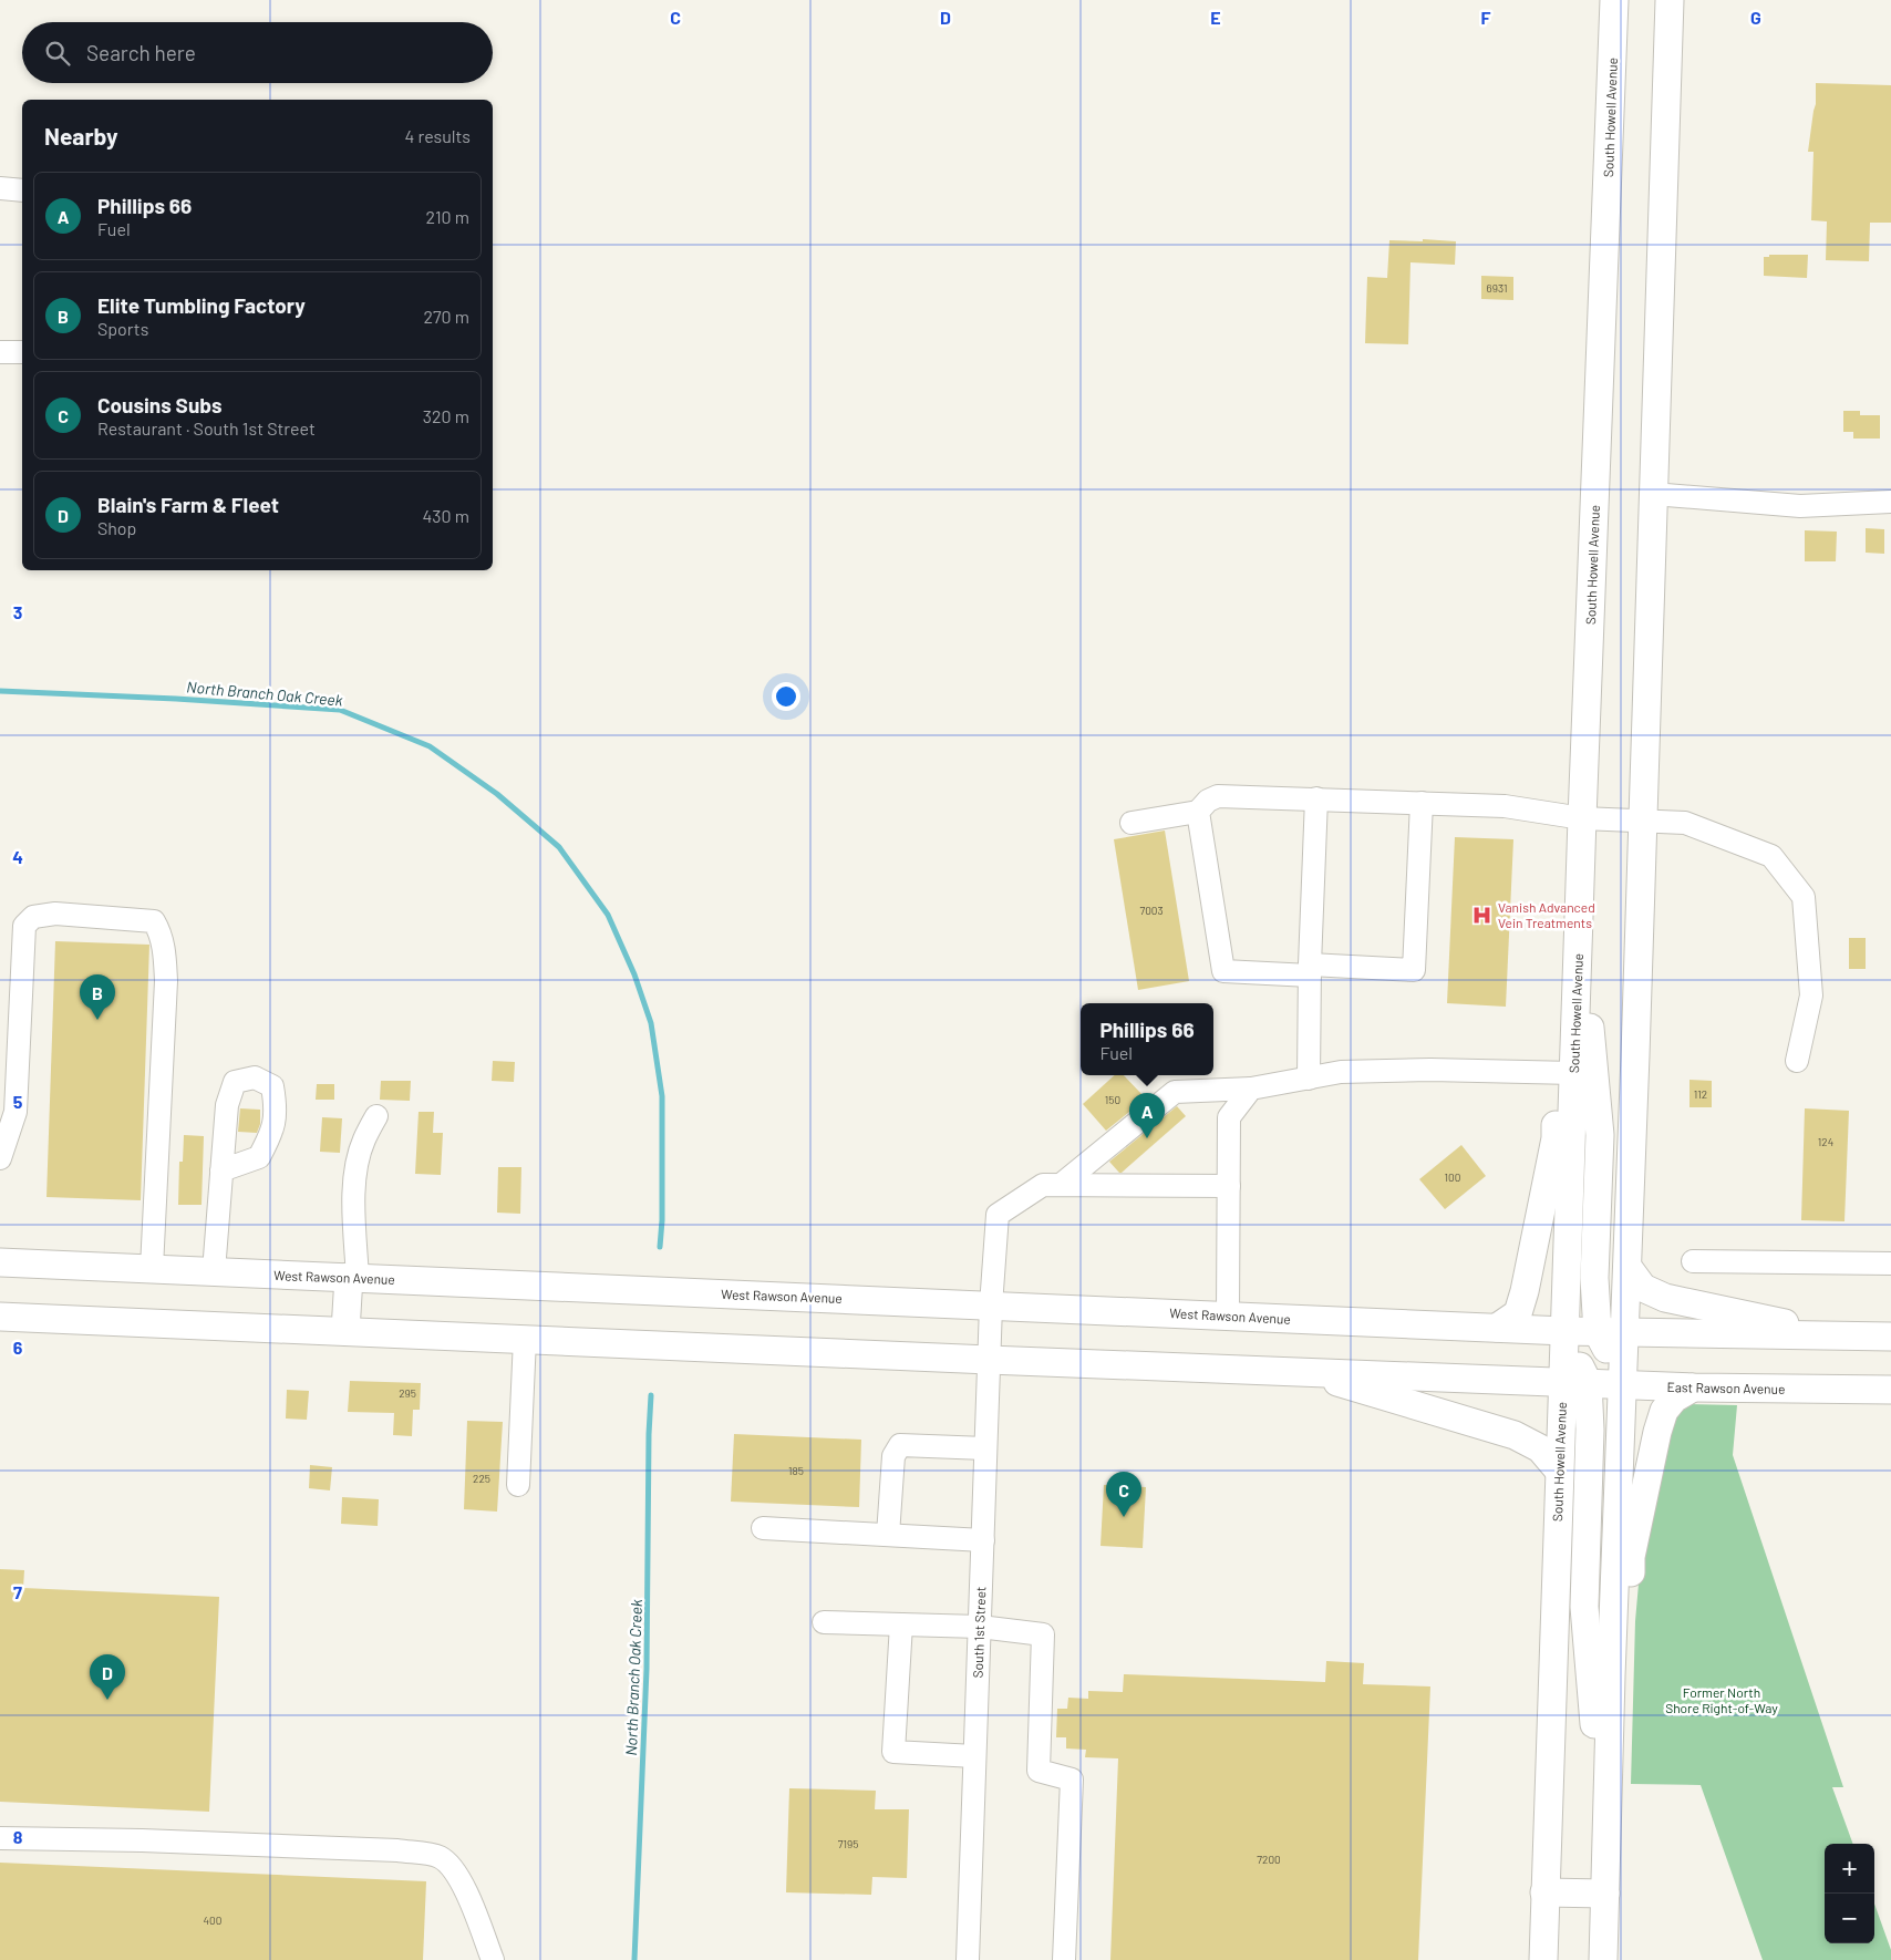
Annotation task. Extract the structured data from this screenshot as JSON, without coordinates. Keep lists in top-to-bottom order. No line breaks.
{"streets":{"main road":["South Howell Avenue","West Rawson Avenue","East Rawson Avenue"],"street":["South 1st Street"]},"crossings":[["South Howell Avenue","West Rawson Avenue"],["South Howell Avenue","East Rawson Avenue"],["West Rawson Avenue","South 1st Street"]],"water":["North Branch Oak Creek"],"parks":["Former North Shore Right-of-Way"],"places":{"hospital":["Vanish Advanced Vein Treatments"]},"house_numbers":["6931","7003","112","150","124","100","295","185","225","7195","7200","400"],"page":{"search":"Search here","heading":["Nearby","4 results"],"list":[{"mark":"A","name":"Phillips 66","note":"Fuel","value":"210 m"},{"mark":"B","name":"Elite Tumbling Factory","note":"Sports","value":"270 m"},{"mark":"C","name":"Cousins Subs","note":"Restaurant · South 1st Street","value":"320 m"},{"mark":"D","name":"Blain's Farm & Fleet","note":"Shop","value":"430 m"}],"pins":["B","A","C","D"],"popup":["Phillips 66","Fuel"],"map_buttons":["+","−"]},"grid":{"columns":["C","D","E","F","G"],"rows":["3","4","5","6","7","8"]}}
